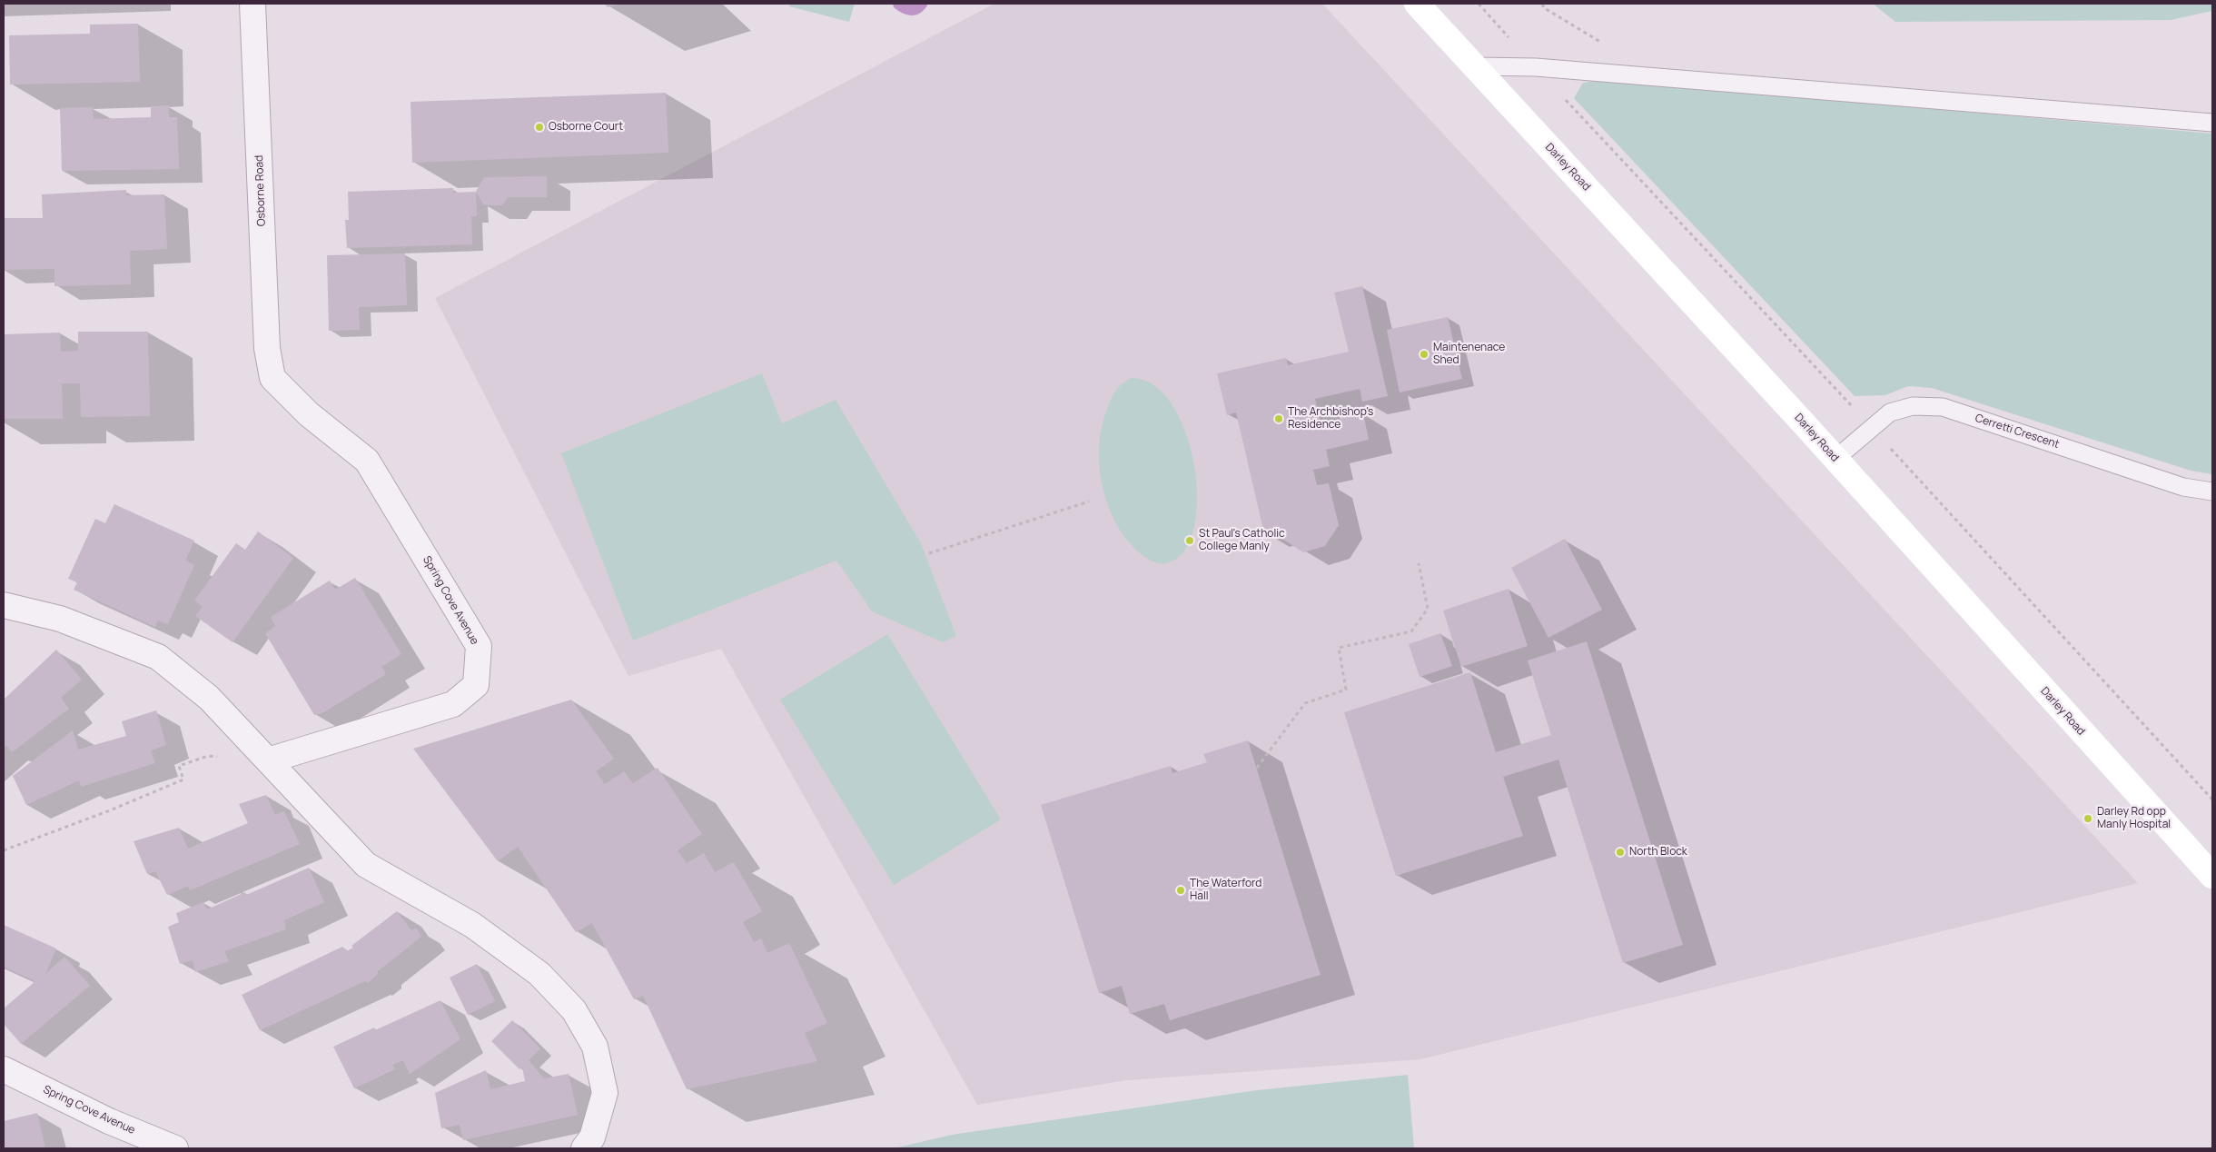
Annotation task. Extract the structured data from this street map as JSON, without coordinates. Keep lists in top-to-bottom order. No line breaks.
{"streets":{"street":["Darley Road","Osborne Road","Spring Cove Avenue"],"lane":["Cerretti Crescent"]},"crossings":[["Darley Road","Cerretti Crescent"],["Osborne Road","Spring Cove Avenue"]],"places":["Osborne Court","Maintenenace Shed","The Archbishop's Residence","St Paul's Catholic College Manly","Darley Rd opp Manly Hospital","North Block","The Waterford Hall"]}
